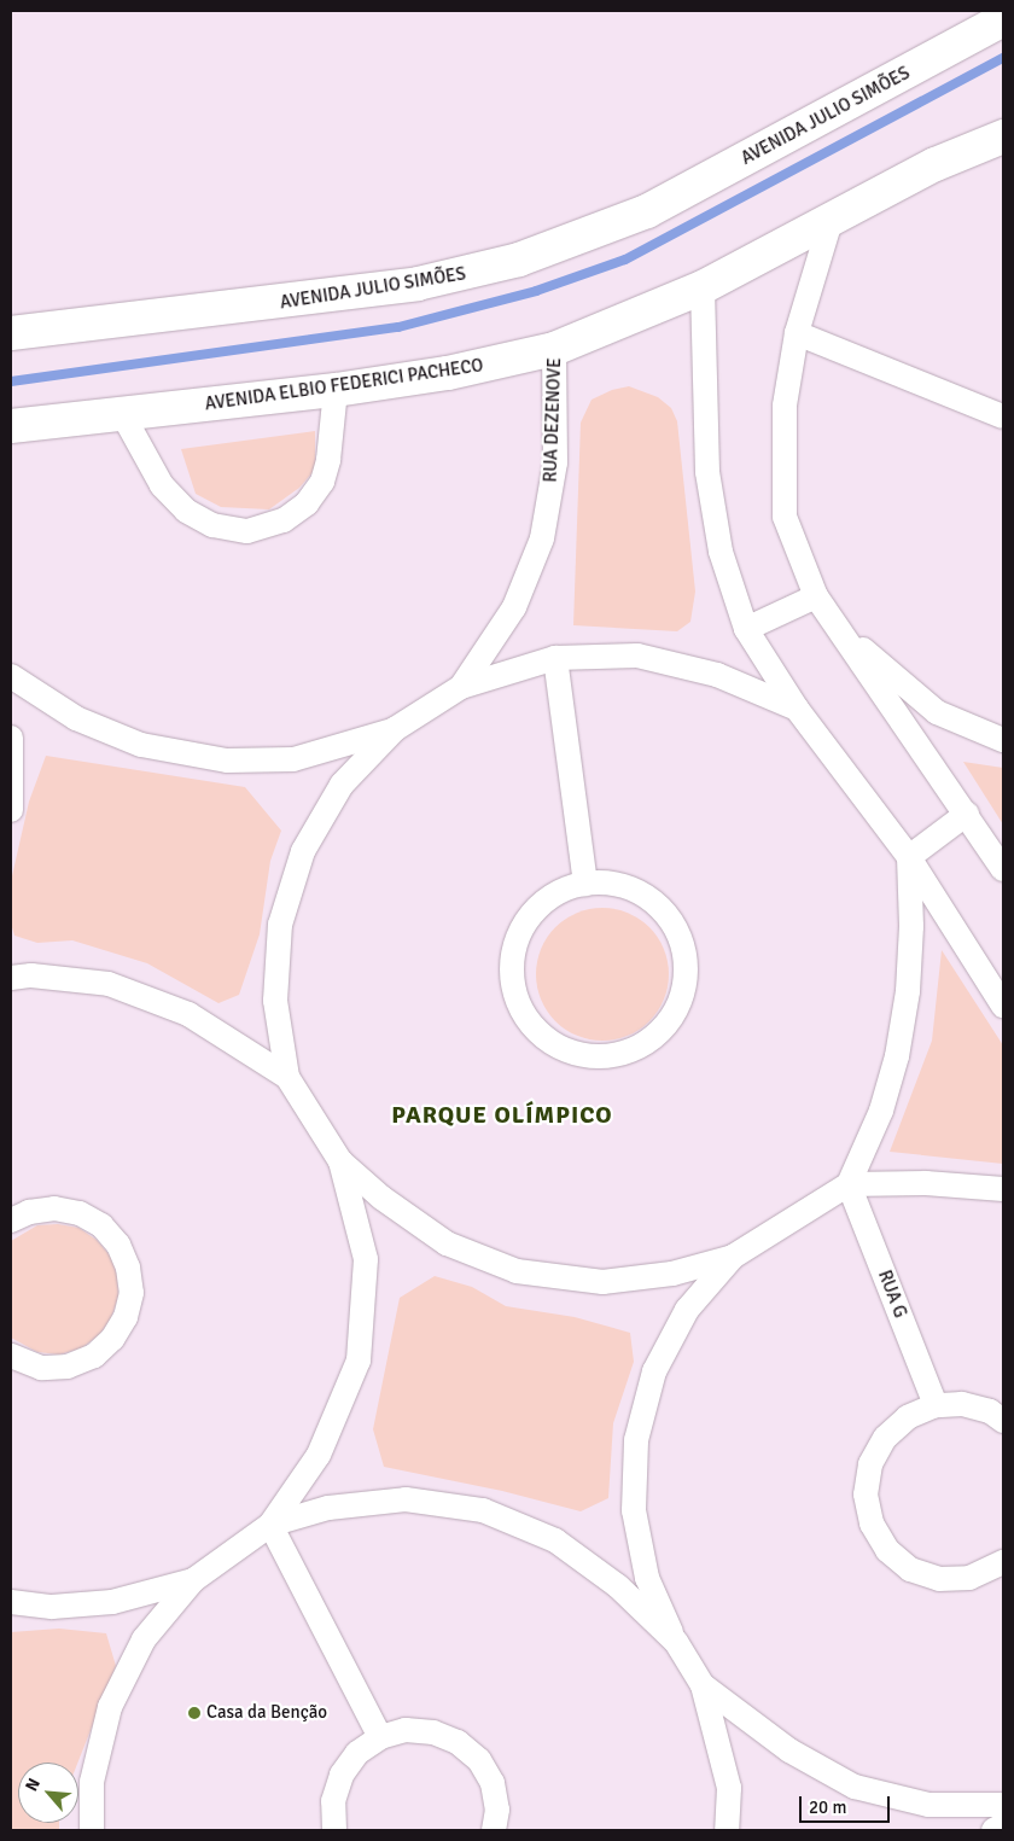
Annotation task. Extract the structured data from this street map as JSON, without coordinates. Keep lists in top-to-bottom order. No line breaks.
{"streets":{"main road":["AVENIDA JULIO SIMÕES","AVENIDA ELBIO FEDERICI PACHECO"],"street":["RUA DEZENOVE","RUA G"]},"crossings":[["AVENIDA ELBIO FEDERICI PACHECO","RUA DEZENOVE"]],"districts":["PARQUE OLÍMPICO"],"places":["Casa da Benção"],"scale_bar":"20 m","north":"top left"}
